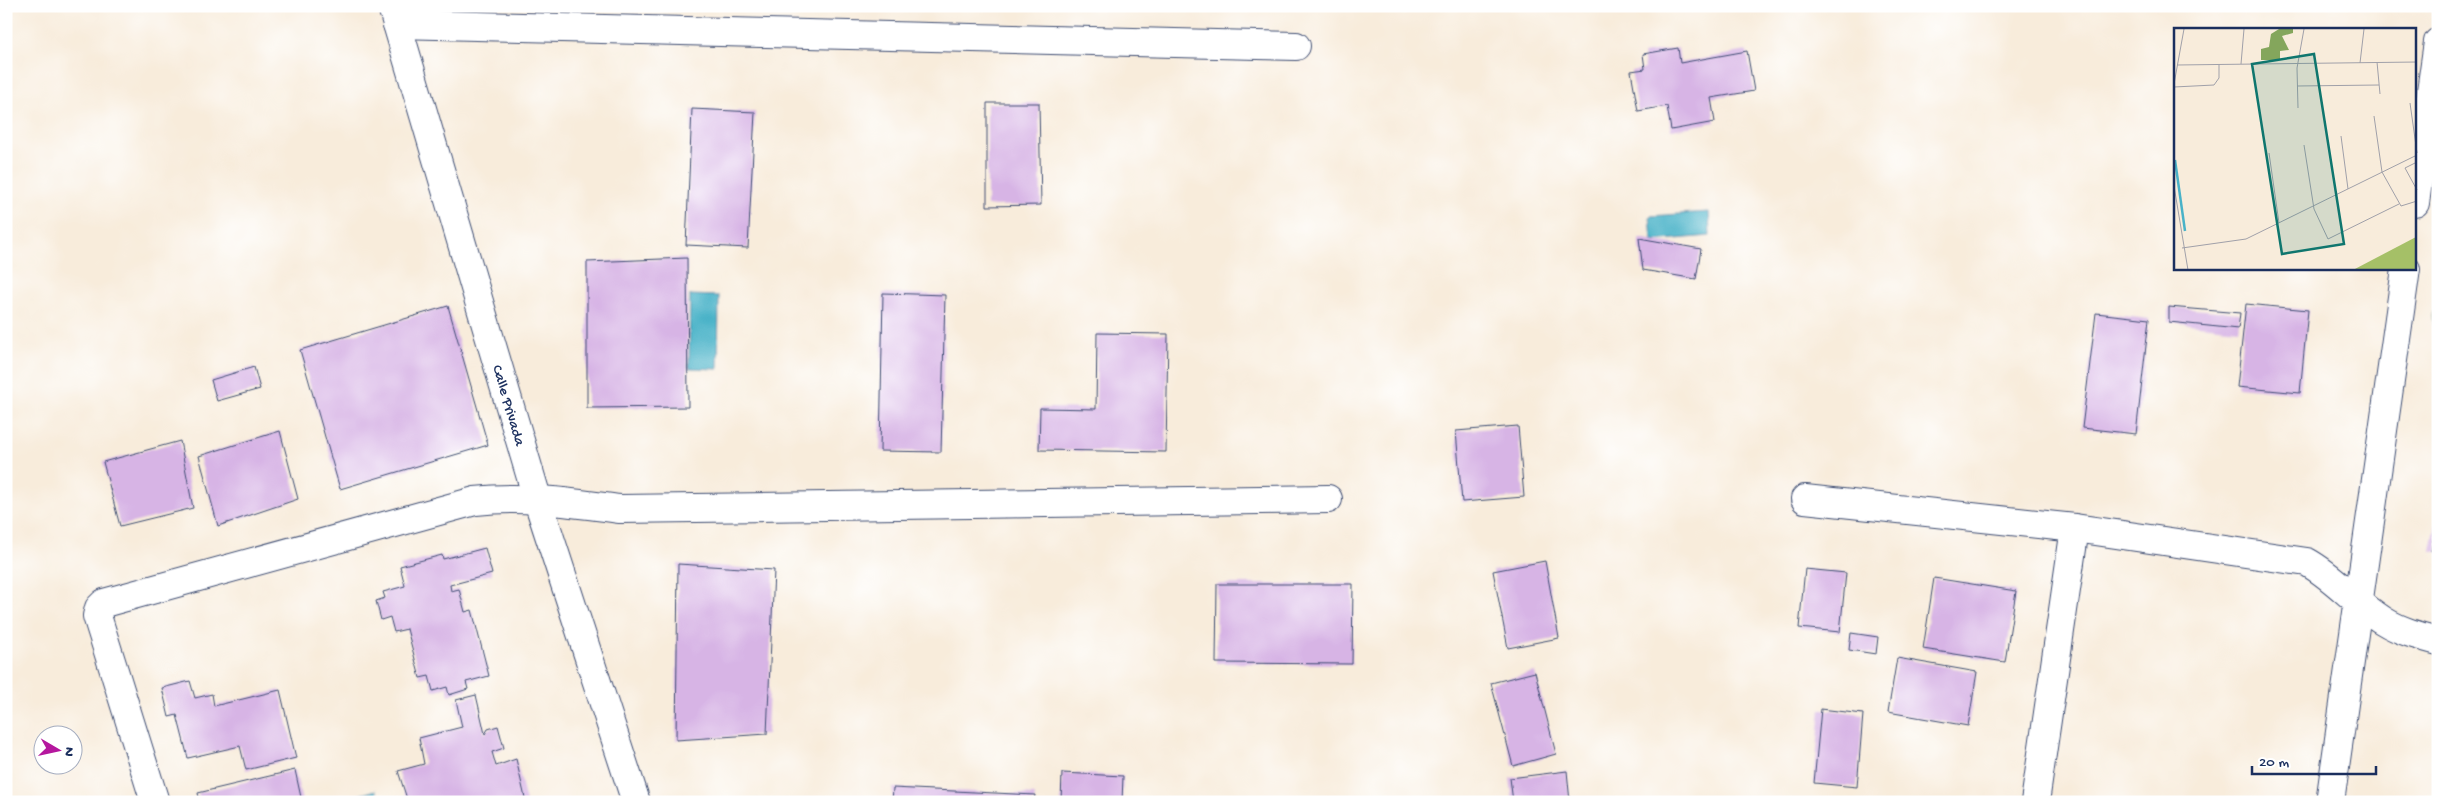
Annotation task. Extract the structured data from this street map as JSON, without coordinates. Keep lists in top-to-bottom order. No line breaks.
{"streets":{"street":["Calle Privada"]},"scale_bar":"20 m","north":"right"}
